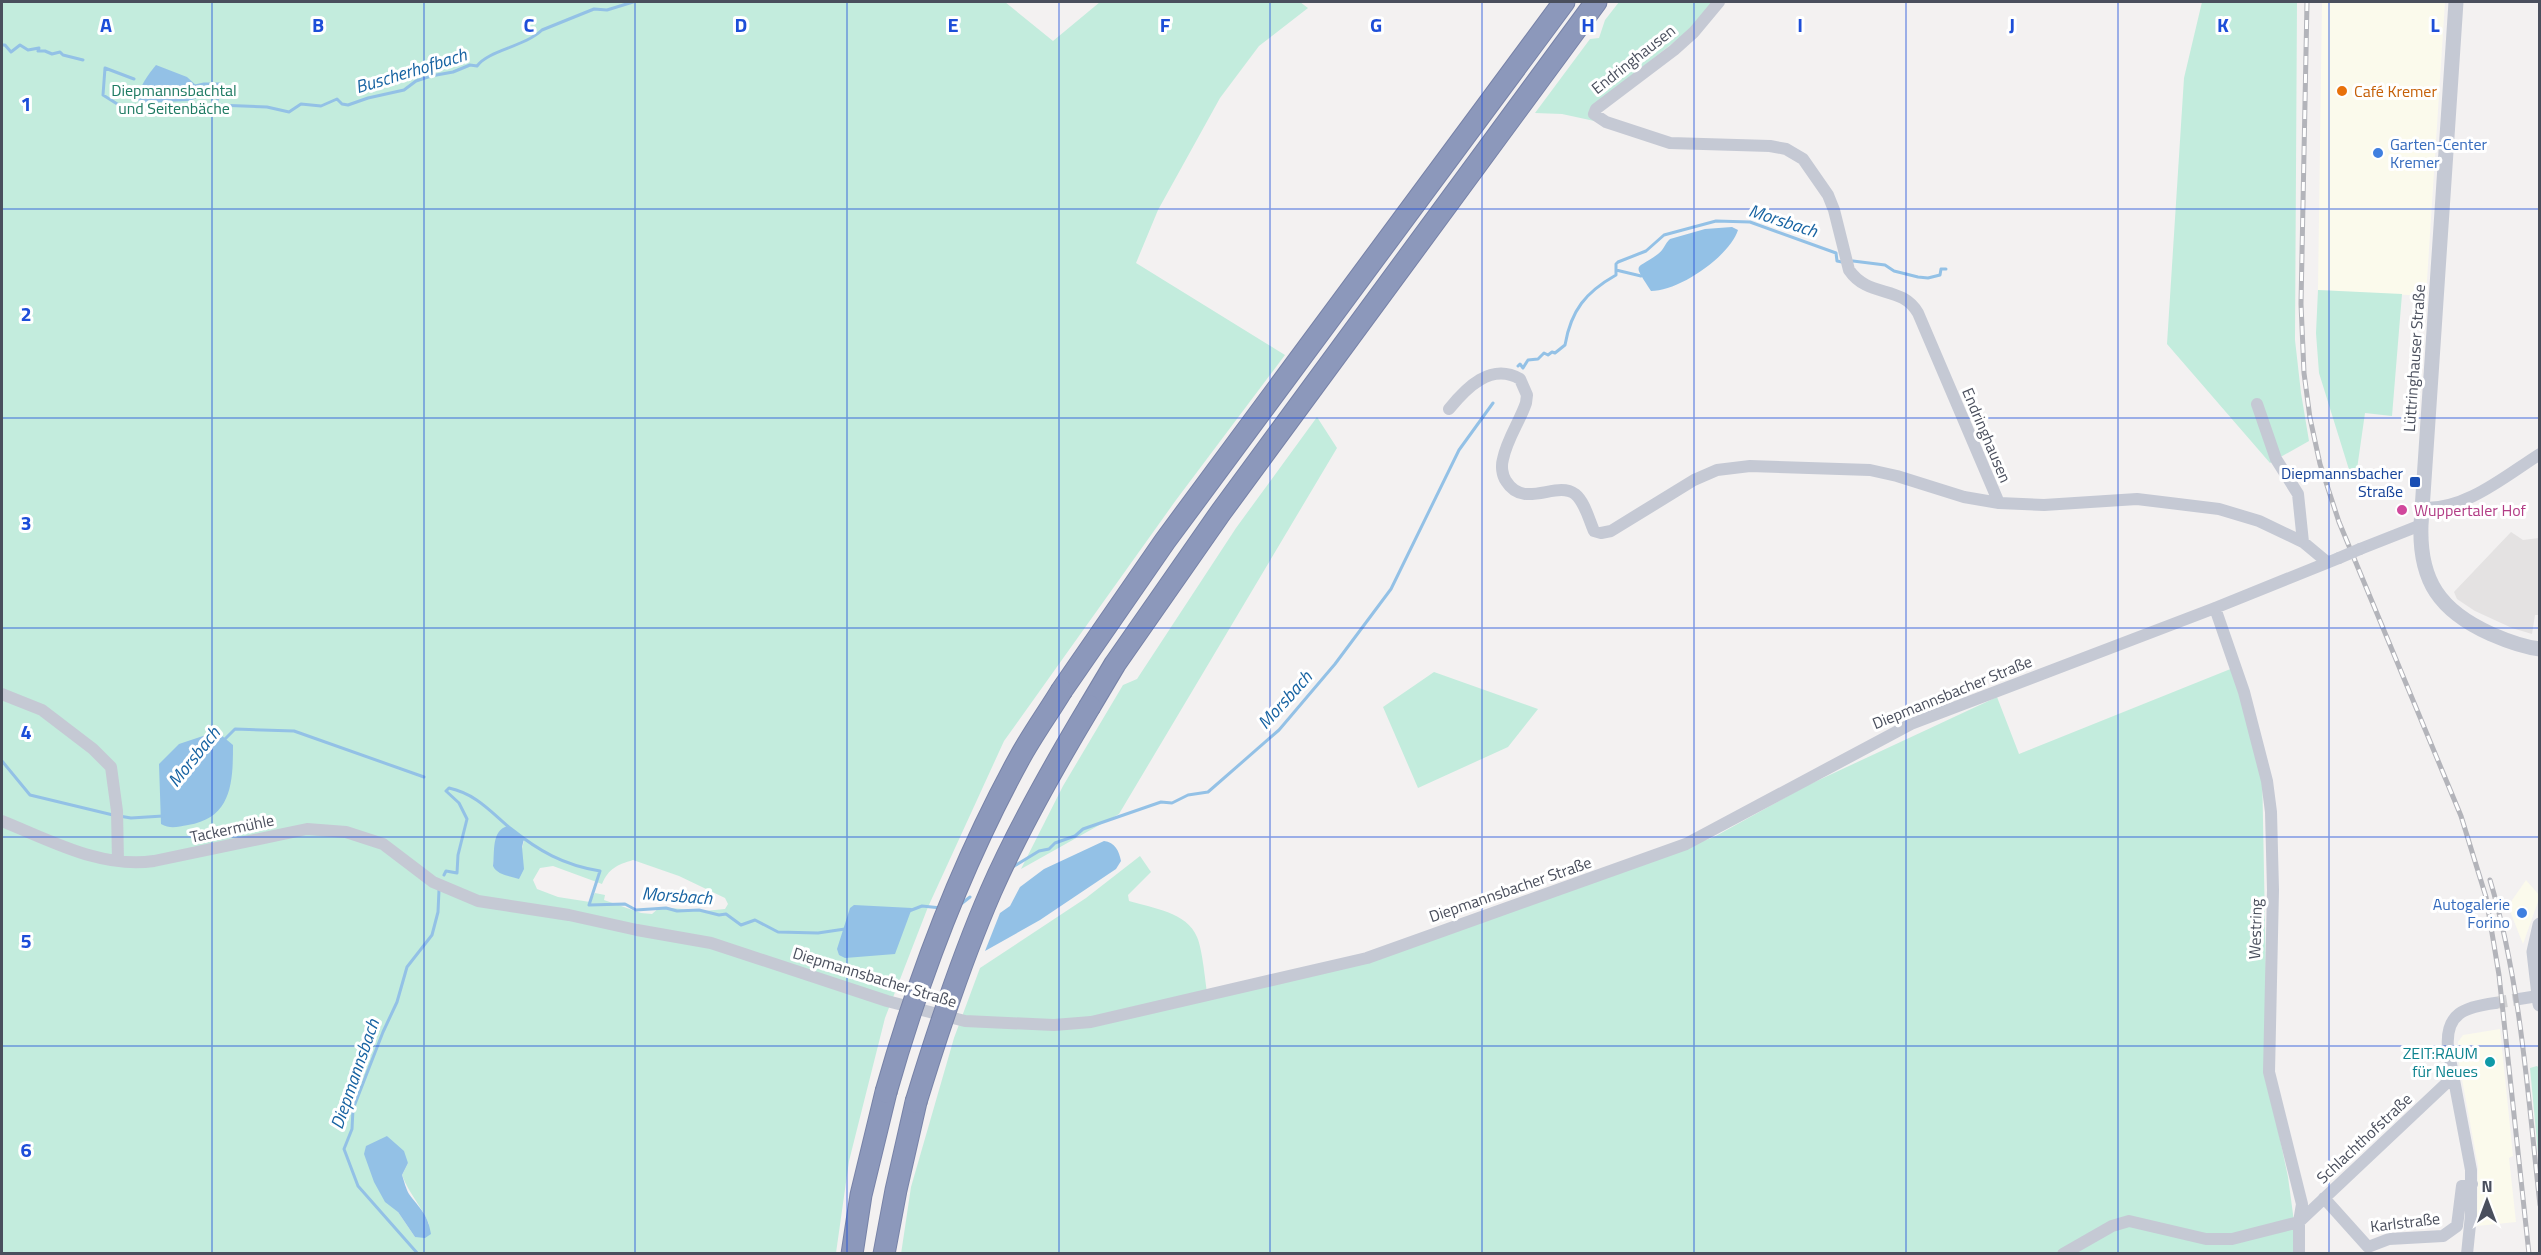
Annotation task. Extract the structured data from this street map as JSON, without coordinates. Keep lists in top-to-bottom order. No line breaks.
{"streets":{"street":["Endringhausen","Lüttringhauser Straße","Diepmannsbacher Straße","Tackermühle","Westring","Schlachthofstraße","Karlstraße"]},"crossings":[["Lüttringhauser Straße","Diepmannsbacher Straße"],["Diepmannsbacher Straße","Tackermühle"],["Diepmannsbacher Straße","Westring"],["Westring","Schlachthofstraße"],["Schlachthofstraße","Karlstraße"]],"water":["Buscherhofbach","Morsbach","Diepmannsbach"],"parks":["Diepmannsbachtal und Seitenbäche"],"places":{"other":["Café Kremer","Garten-Center Kremer","Wuppertaler Hof","Autogalerie Forino","ZEIT:RAUM für Neues"],"transit":["Diepmannsbacher Straße"]},"north":"top","grid":{"columns":["A","B","C","D","E","F","G","H","I","J","K","L"],"rows":["1","2","3","4","5","6"]}}
